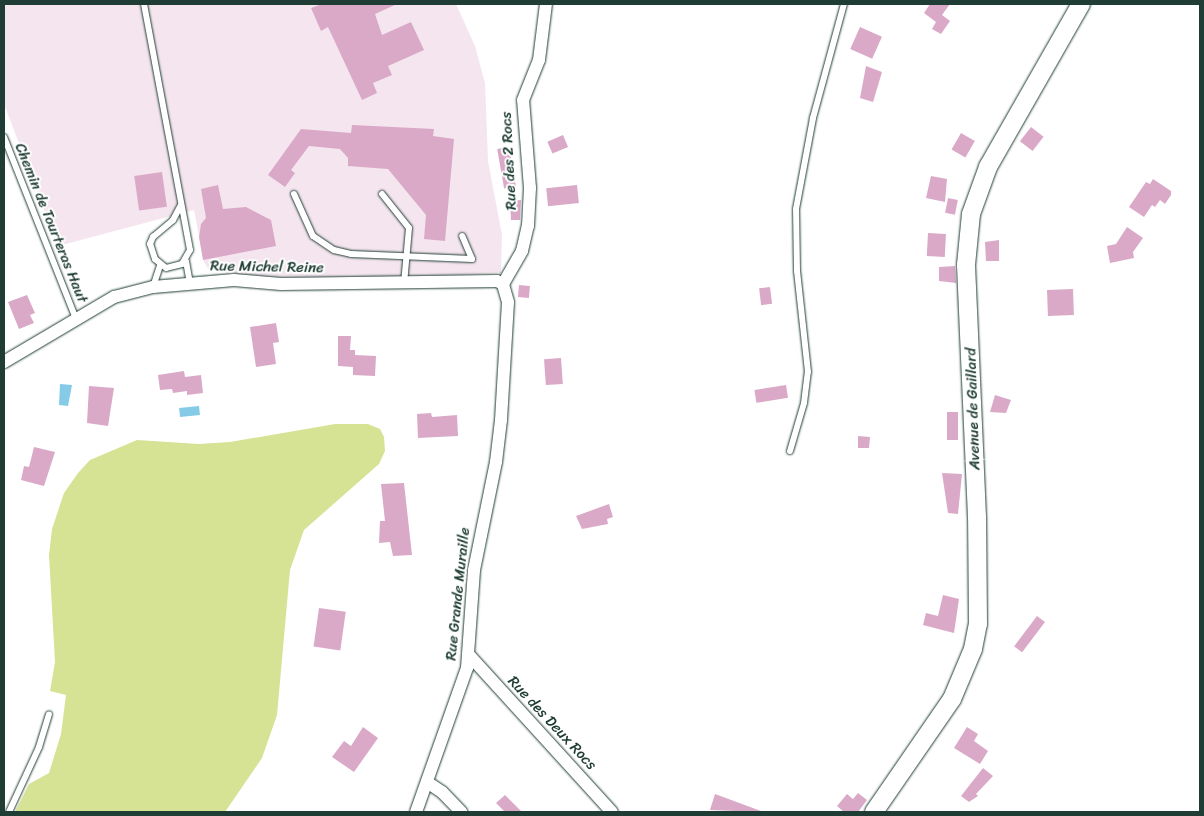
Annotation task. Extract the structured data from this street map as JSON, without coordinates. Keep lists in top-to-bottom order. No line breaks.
{"streets":{"street":["Rue des 2 Rocs","Rue Michel Reine","Avenue de Gaillard","Rue Grande Muraille","Rue des Deux Rocs"],"lane":["Chemin de Tourteras Haut"]},"crossings":[["Rue des 2 Rocs","Rue Michel Reine"],["Rue des 2 Rocs","Rue Grande Muraille"],["Chemin de Tourteras Haut","Rue Michel Reine"],["Rue Michel Reine","Rue Grande Muraille"],["Rue Grande Muraille","Rue des Deux Rocs"]]}
